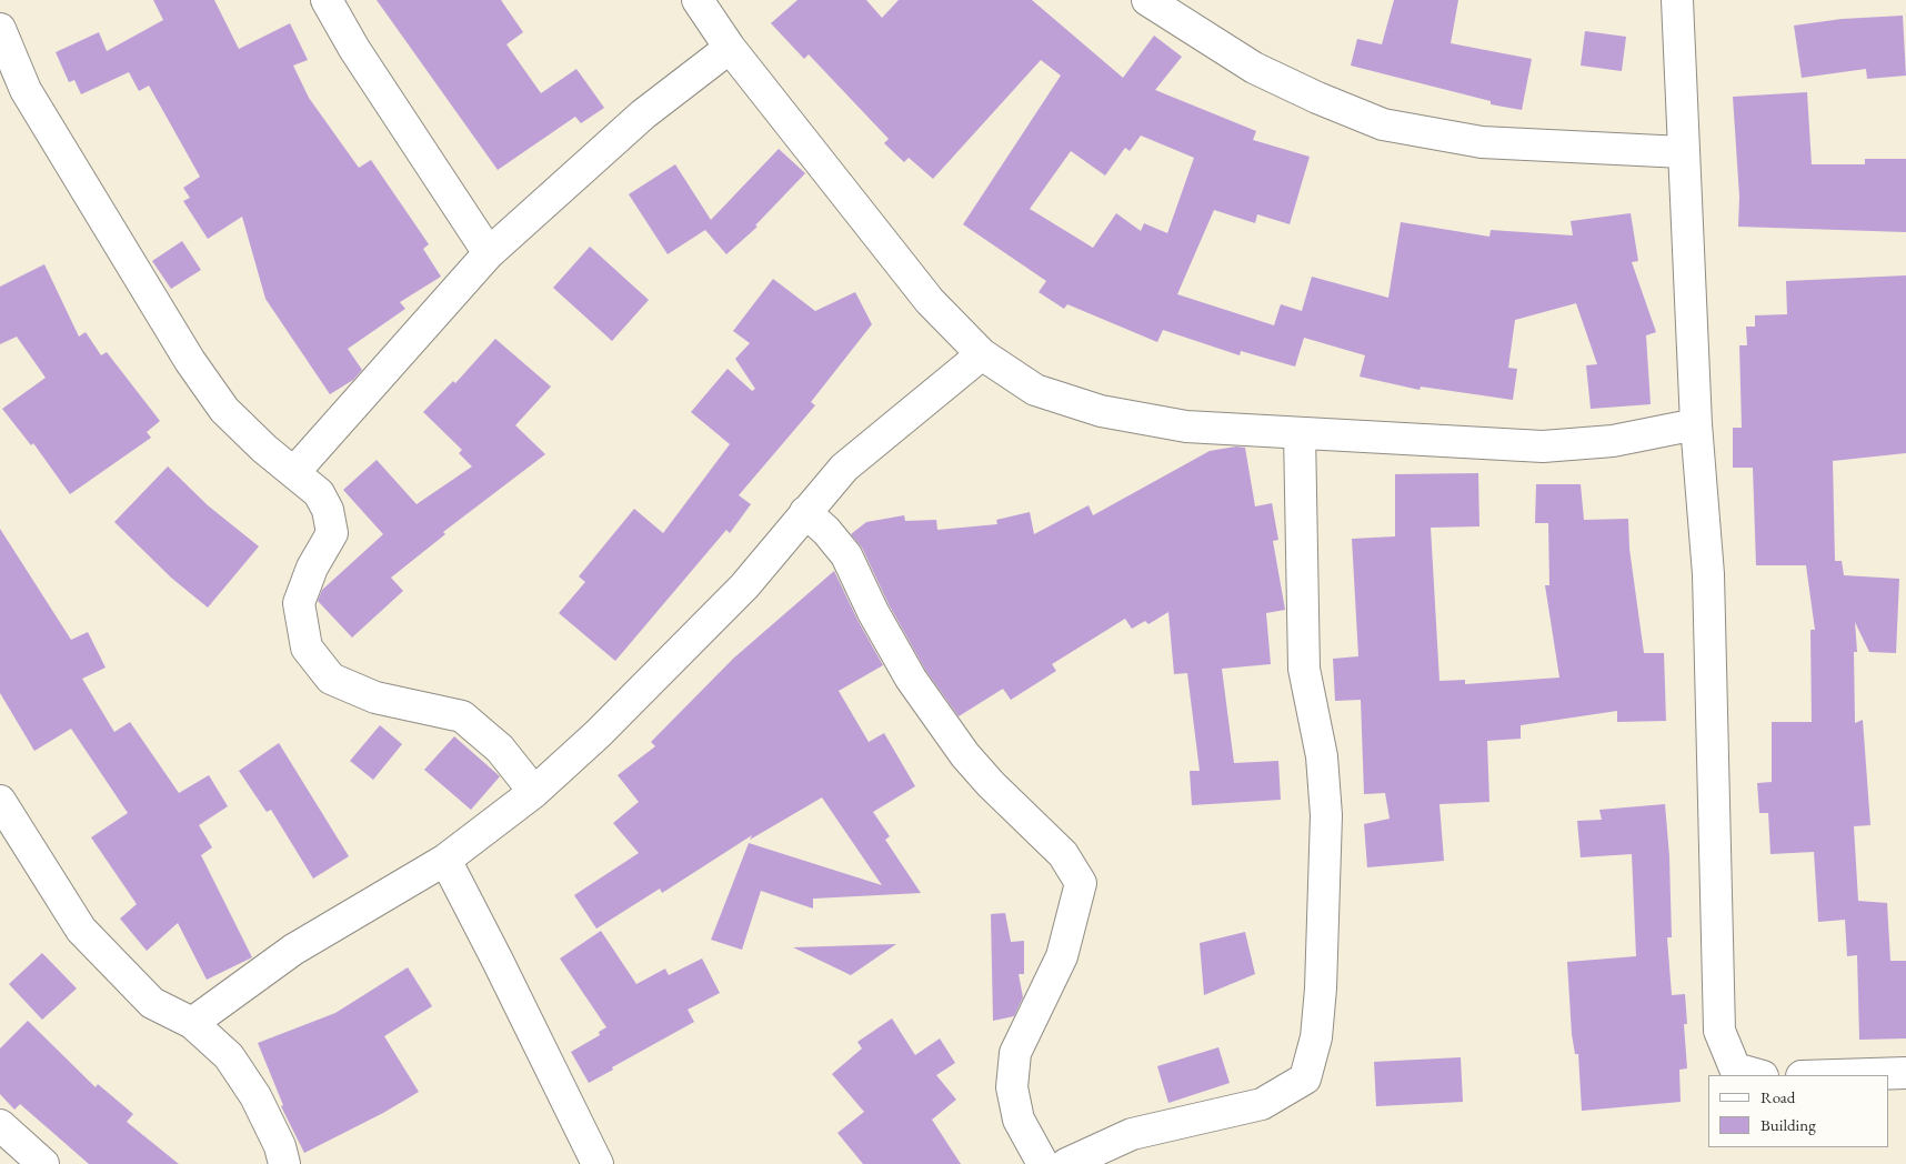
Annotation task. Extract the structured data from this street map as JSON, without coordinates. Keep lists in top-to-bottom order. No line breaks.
{"legend":["Road","Building"]}
